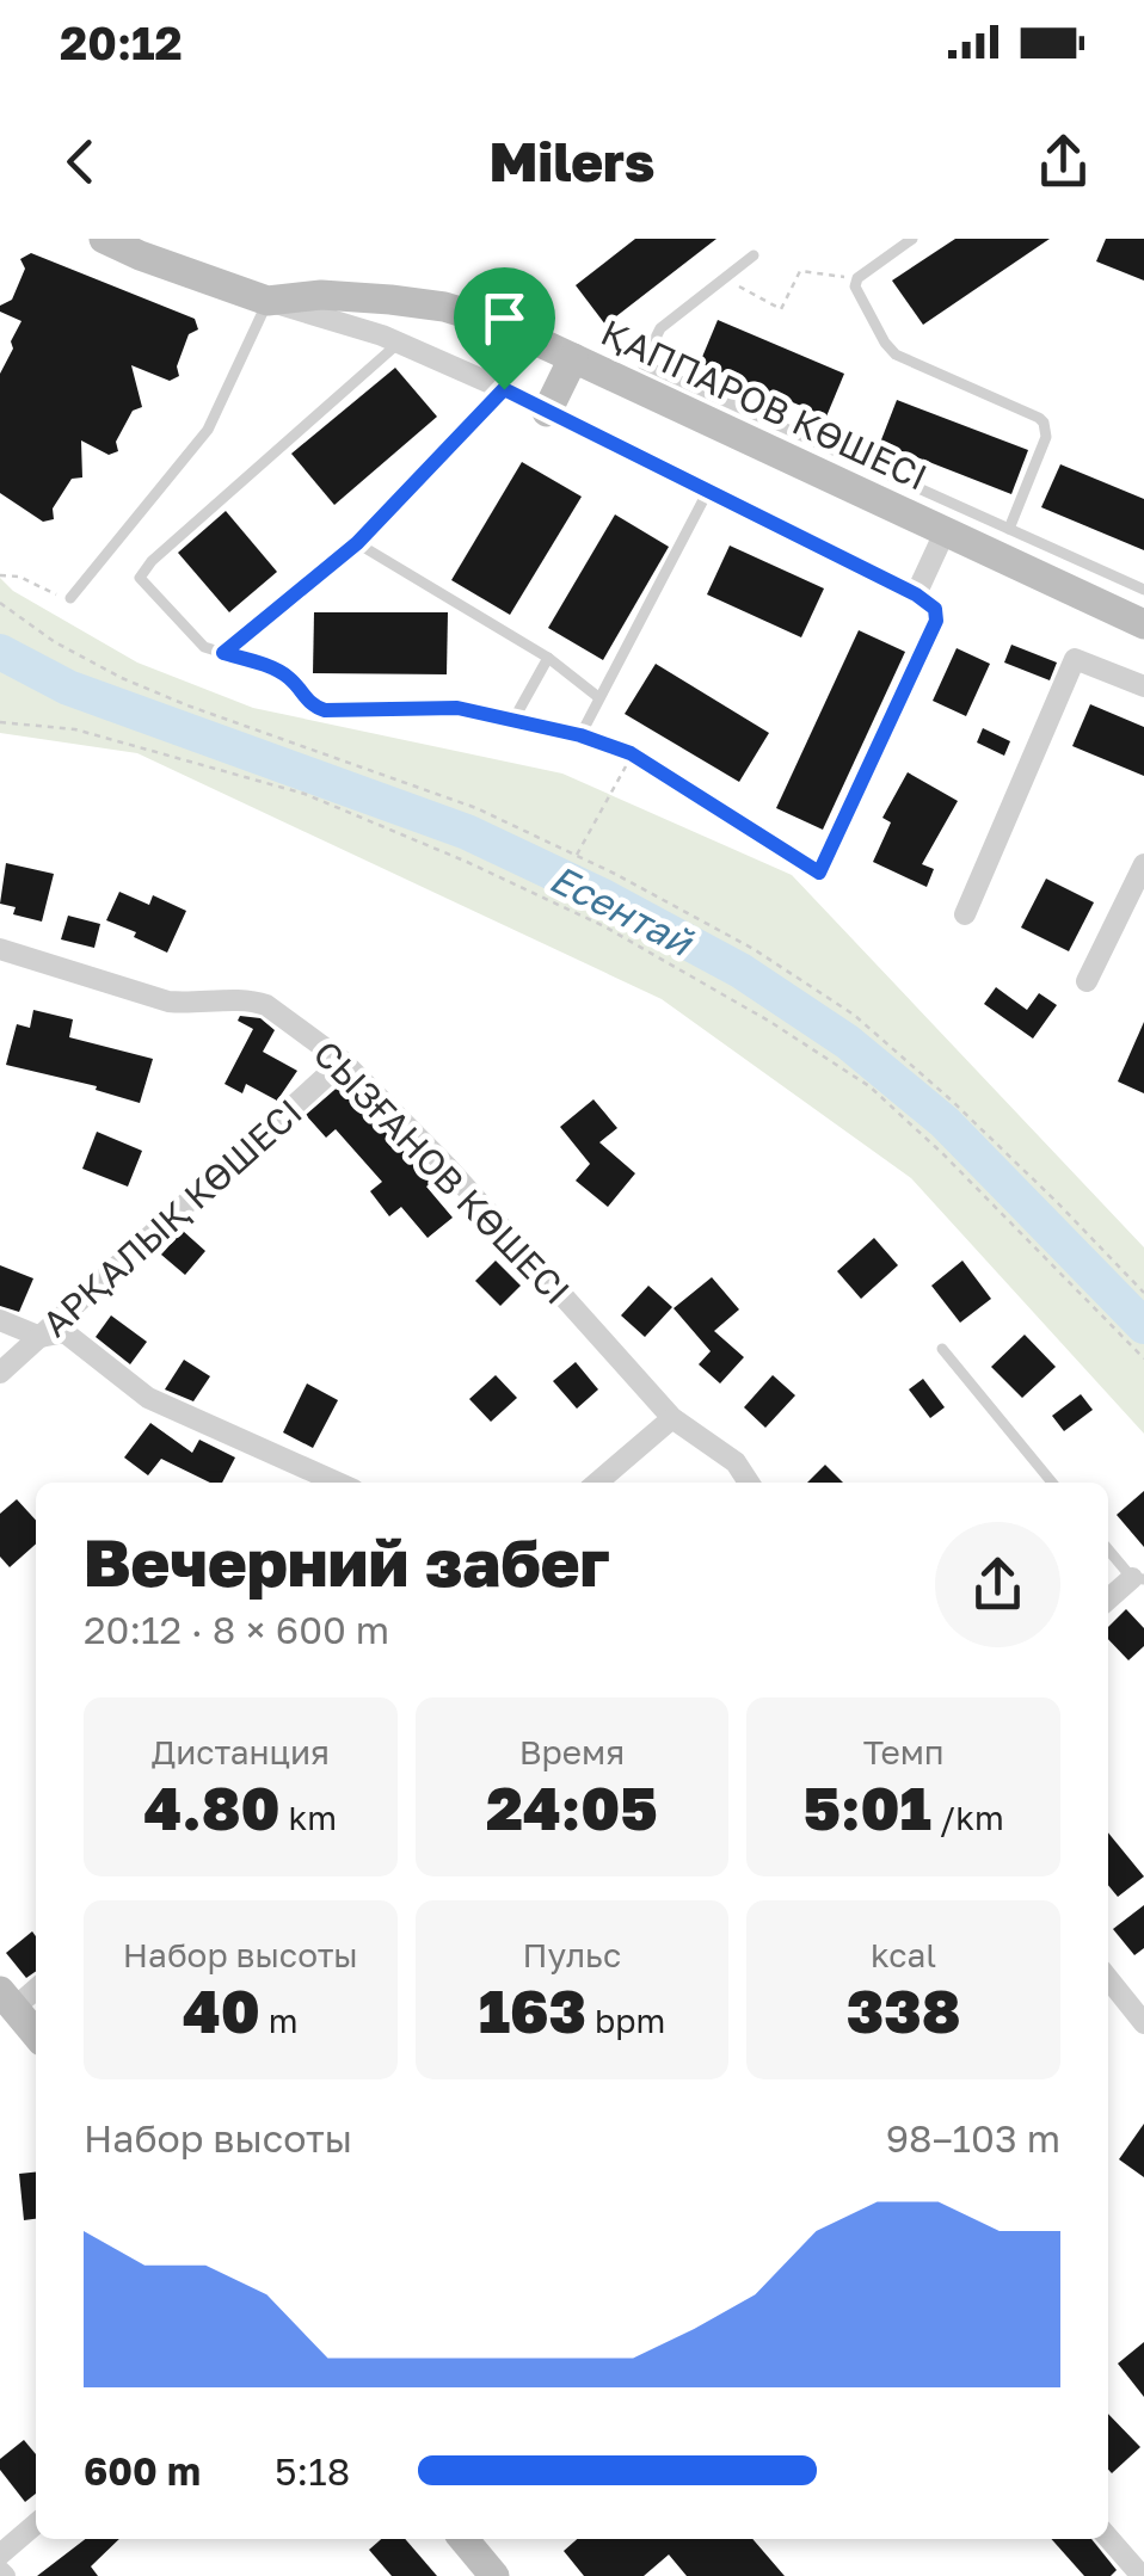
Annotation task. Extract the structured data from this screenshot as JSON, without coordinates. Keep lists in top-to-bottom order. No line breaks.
{"streets":{"street":["ҚАППАРОВ КӨШЕСІ","СЫЗҒАНОВ КӨШЕСІ","АРҚАЛЫҚ КӨШЕСІ"]},"crossings":[["СЫЗҒАНОВ КӨШЕСІ","АРҚАЛЫҚ КӨШЕСІ"]],"water":["Есентай"],"page":{"status":"20:12","header":"Milers","heading":["Вечерний забег","20:12 · 8 × 600 m"],"stats":[["Дистанция","4.80 km"],["Время","24:05"],["Темп","5:01 /km"],["Набор высоты","40 m"],["Пульс","163 bpm"],["kcal","338"]],"chart":["Набор высоты","98–103 m"],"list":[{"name":"600 m","note":"5:18"}]}}
